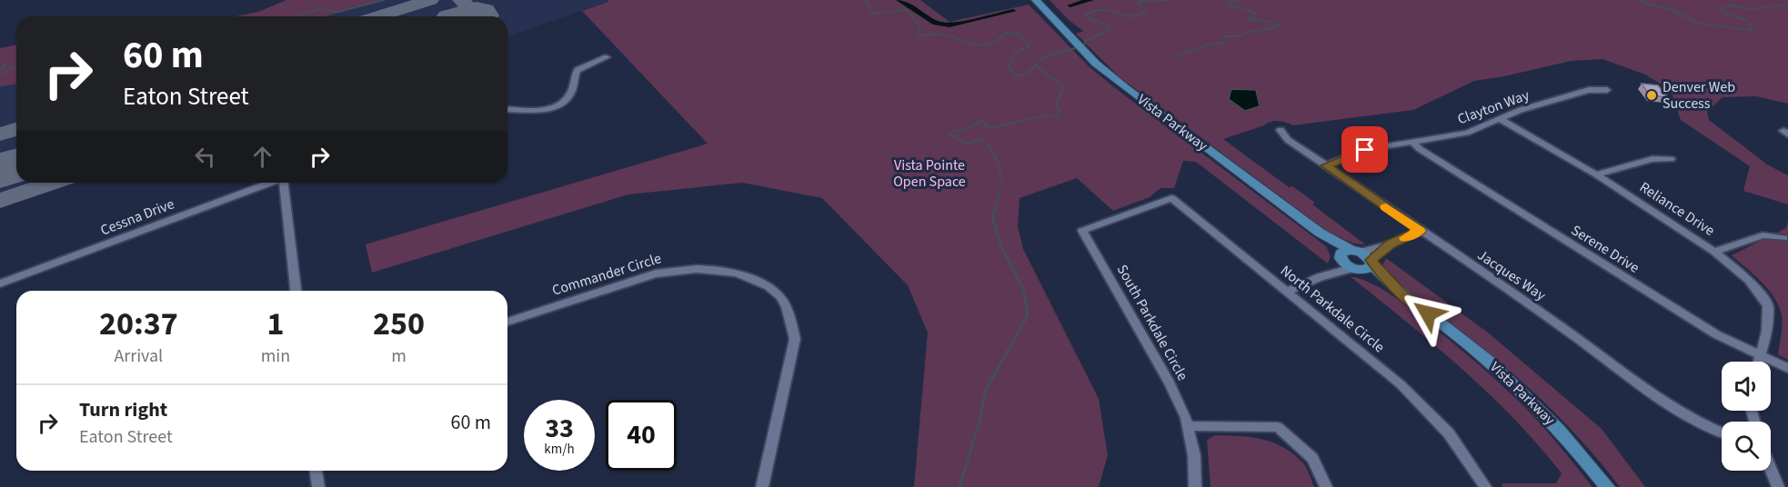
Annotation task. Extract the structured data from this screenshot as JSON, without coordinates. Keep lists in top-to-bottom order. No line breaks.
{"streets":{"street":["Clayton Way","Vista Parkway","Reliance Drive","Cessna Drive","Serene Drive","Commander Circle","Jacques Way","North Parkdale Circle","South Parkdale Circle"]},"crossings":[["Clayton Way","Reliance Drive"],["Clayton Way","Serene Drive"],["Clayton Way","Jacques Way"],["Reliance Drive","Serene Drive"],["North Parkdale Circle","South Parkdale Circle"]],"parks":["Vista Pointe Open Space"],"places":["Denver Web Success"],"page":{"turn":["60 m","Eaton Street"],"eta":["20:37","Arrival","1","min","250","m"],"list":[{"name":"Turn right","note":"Eaton Street","value":"60 m"}],"speed":"33 km/h","limit":"40"}}
